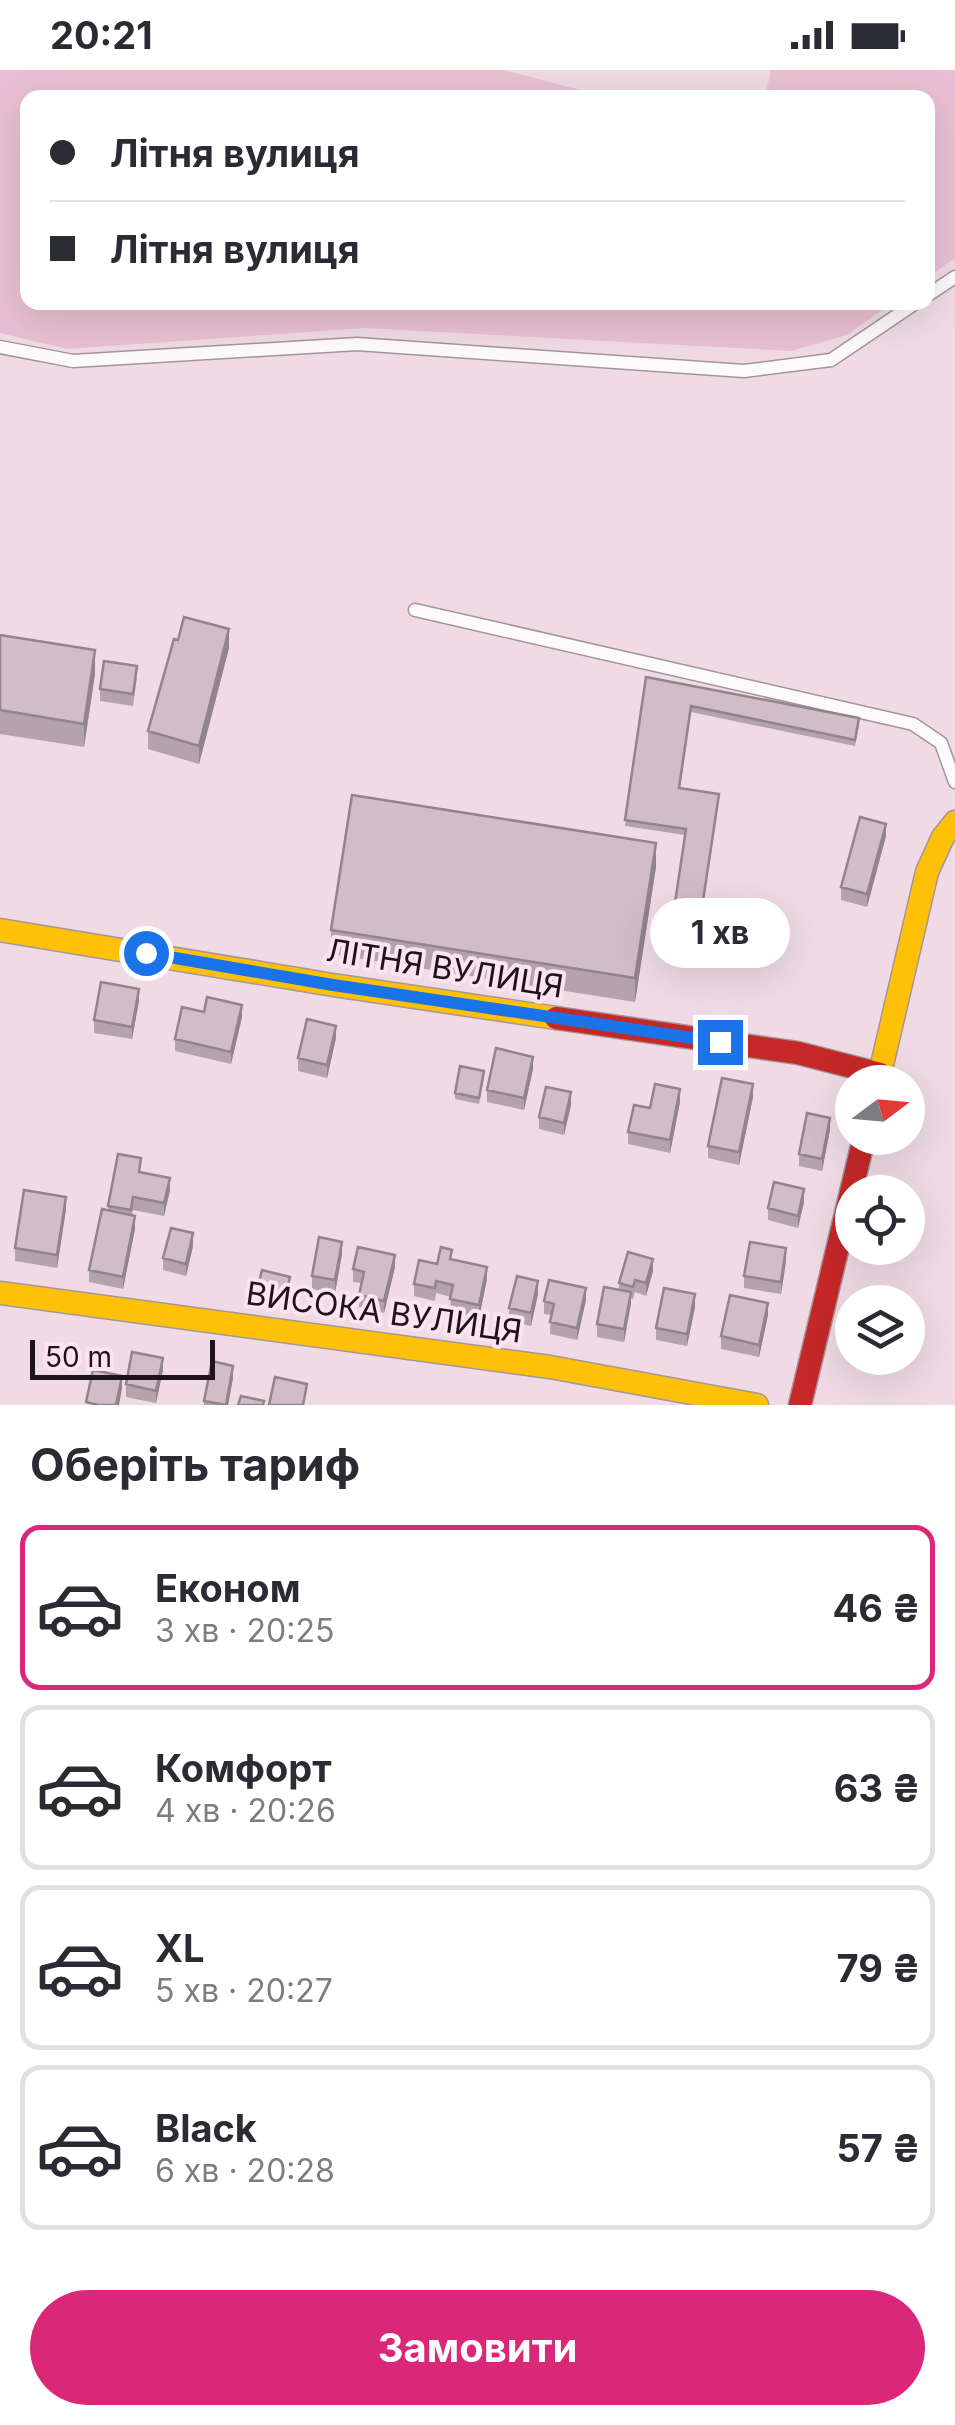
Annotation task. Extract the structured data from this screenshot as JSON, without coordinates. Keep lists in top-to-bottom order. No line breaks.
{"streets":{"street":["ЛІТНЯ ВУЛИЦЯ","ВИСОКА ВУЛИЦЯ"]},"scale_bar":"50 m","north":"right","page":{"status":"20:21","banner":["Літня вулиця","Літня вулиця"],"bubble":"1 хв","scale":"50 m","heading":"Оберіть тариф","list":[{"name":"Економ","note":"3 хв · 20:25","value":"46 ₴"},{"name":"Комфорт","note":"4 хв · 20:26","value":"63 ₴"},{"name":"XL","note":"5 хв · 20:27","value":"79 ₴"},{"name":"Black","note":"6 хв · 20:28","value":"57 ₴"}],"buttons":"Замовити"}}
